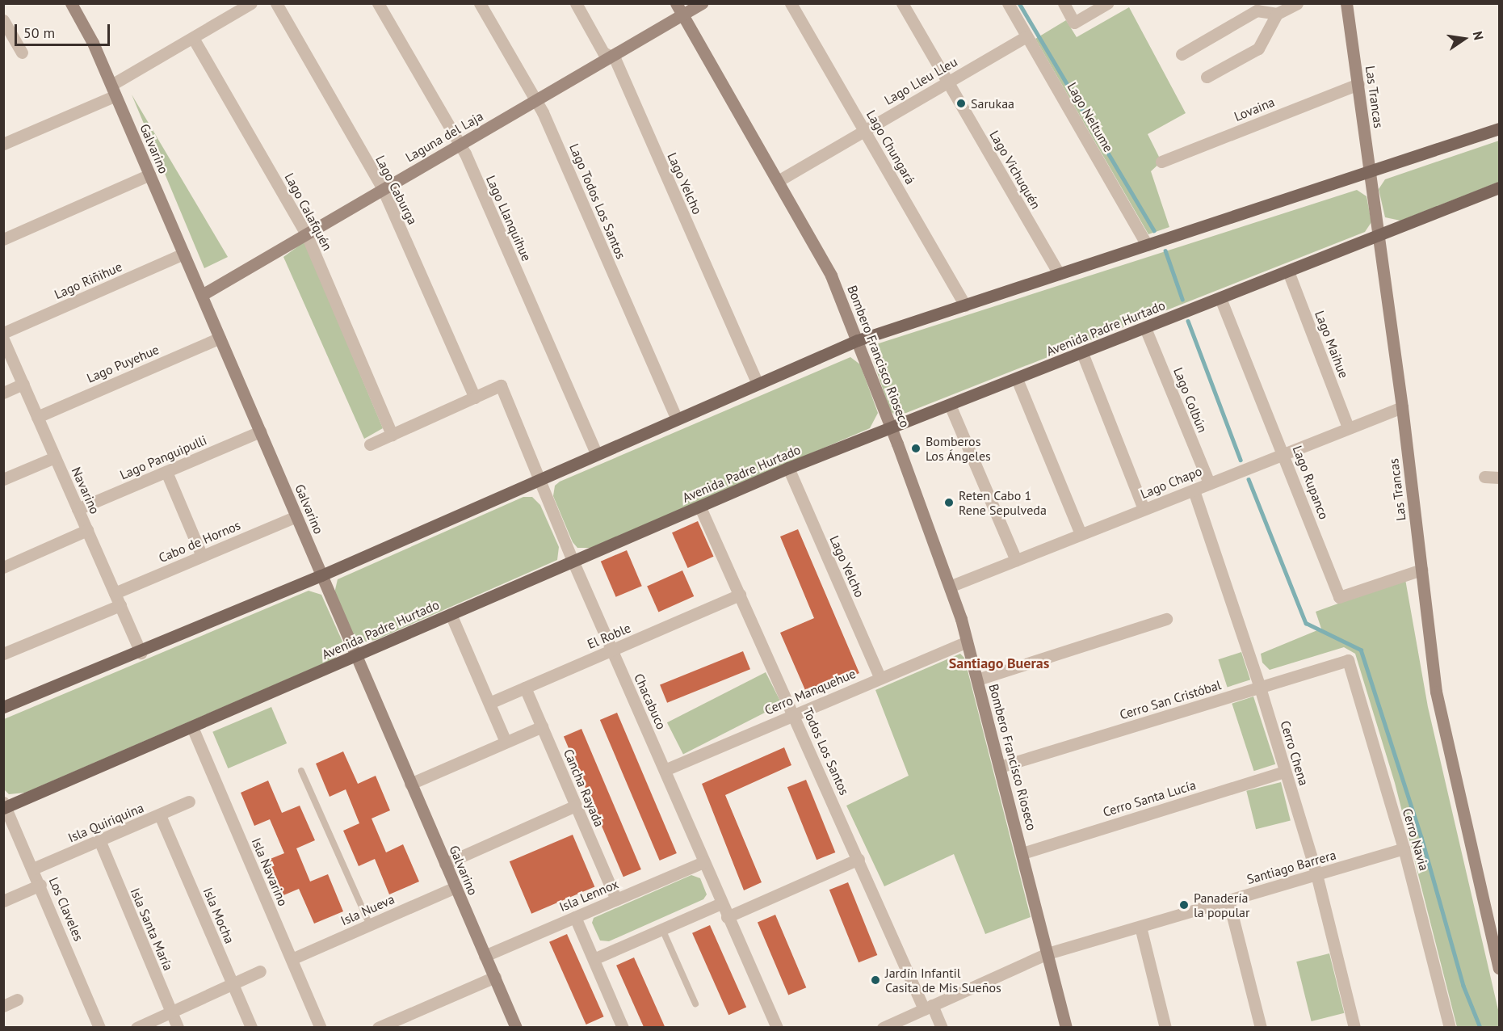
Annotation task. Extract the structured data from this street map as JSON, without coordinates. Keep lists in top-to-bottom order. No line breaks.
{"streets":{"main road":["Avenida Padre Hurtado"],"street":["Lago Lleu Lleu","Las Trancas","Lovaina","Lago Neltume","Laguna del Laja","Lago Chungará","Galvarino","Lago Vichuquén","Lago Yelcho","Lago Caburga","Lago Todos Los Santos","Lago Calafquén","Lago Llanquihue","Lago Riñihue","Lago Maihue","Bombero Francisco Rioseco","Lago Puyehue","Lago Colbún","Lago Panguipulli","Lago Chapo","Lago Rupanco","Navarino","Cabo de Hornos","El Roble","Cerro Manquehue","Cerro San Cristóbal","Chacabuco","Todos Los Santos","Cerro Chena","Cancha Rayada","Cerro Santa Lucía","Isla Quiriquina","Cerro Navia","Santiago Barrera","Isla Navarino","Isla Lennox","Los Claveles","Isla Nueva","Isla Mocha","Isla Santa María"]},"crossings":[["Lago Lleu Lleu","Lago Neltume"],["Lago Lleu Lleu","Lago Chungará"],["Lago Lleu Lleu","Lago Vichuquén"],["Lago Lleu Lleu","Bombero Francisco Rioseco"],["Las Trancas","Lovaina"],["Las Trancas","Avenida Padre Hurtado"],["Las Trancas","Lago Chapo"],["Las Trancas","Lago Rupanco"],["Laguna del Laja","Galvarino"],["Laguna del Laja","Lago Yelcho"],["Laguna del Laja","Lago Caburga"],["Laguna del Laja","Lago Todos Los Santos"],["Laguna del Laja","Lago Calafquén"],["Laguna del Laja","Lago Llanquihue"],["Laguna del Laja","Bombero Francisco Rioseco"],["Galvarino","Lago Riñihue"],["Galvarino","Avenida Padre Hurtado"],["Galvarino","Lago Puyehue"],["Galvarino","Lago Panguipulli"],["Galvarino","Cabo de Hornos"],["Galvarino","Isla Lennox"],["Galvarino","Isla Nueva"],["Lago Yelcho","Avenida Padre Hurtado"],["Lago Yelcho","Cerro Manquehue"],["Lago Caburga","Chacabuco"],["Avenida Padre Hurtado","Lago Maihue"],["Avenida Padre Hurtado","Bombero Francisco Rioseco"],["Avenida Padre Hurtado","Lago Colbún"],["Avenida Padre Hurtado","Lago Rupanco"],["Avenida Padre Hurtado","Chacabuco"],["Avenida Padre Hurtado","Todos Los Santos"],["Avenida Padre Hurtado","Isla Navarino"],["Avenida Padre Hurtado","Los Claveles"],["Lago Maihue","Lago Chapo"],["Bombero Francisco Rioseco","Lago Chapo"],["Bombero Francisco Rioseco","Cerro Manquehue"],["Bombero Francisco Rioseco","Cerro San Cristóbal"],["Bombero Francisco Rioseco","Cerro Santa Lucía"],["Bombero Francisco Rioseco","Santiago Barrera"],["Lago Puyehue","Navarino"],["Lago Colbún","Lago Chapo"],["Lago Panguipulli","Navarino"],["Lago Chapo","Lago Rupanco"],["Lago Chapo","Cerro Chena"],["Navarino","Cabo de Hornos"],["El Roble","Chacabuco"],["El Roble","Todos Los Santos"],["El Roble","Cancha Rayada"],["Cerro Manquehue","Chacabuco"],["Cerro Manquehue","Todos Los Santos"],["Cerro San Cristóbal","Cerro Chena"],["Cerro San Cristóbal","Cerro Navia"],["Chacabuco","Isla Lennox"],["Todos Los Santos","Santiago Barrera"],["Cerro Chena","Cerro Santa Lucía"],["Cerro Chena","Santiago Barrera"],["Cancha Rayada","Isla Lennox"],["Isla Quiriquina","Los Claveles"],["Isla Quiriquina","Isla Mocha"],["Isla Quiriquina","Isla Santa María"],["Cerro Navia","Santiago Barrera"],["Isla Navarino","Isla Nueva"]],"districts":["Santiago Bueras"],"places":["Sarukaa","Bomberos Los Ángeles","Reten Cabo 1 Rene Sepulveda","Panadería la popular","Jardín Infantil Casita de Mis Sueños"],"scale_bar":"50 m","north":"right"}
